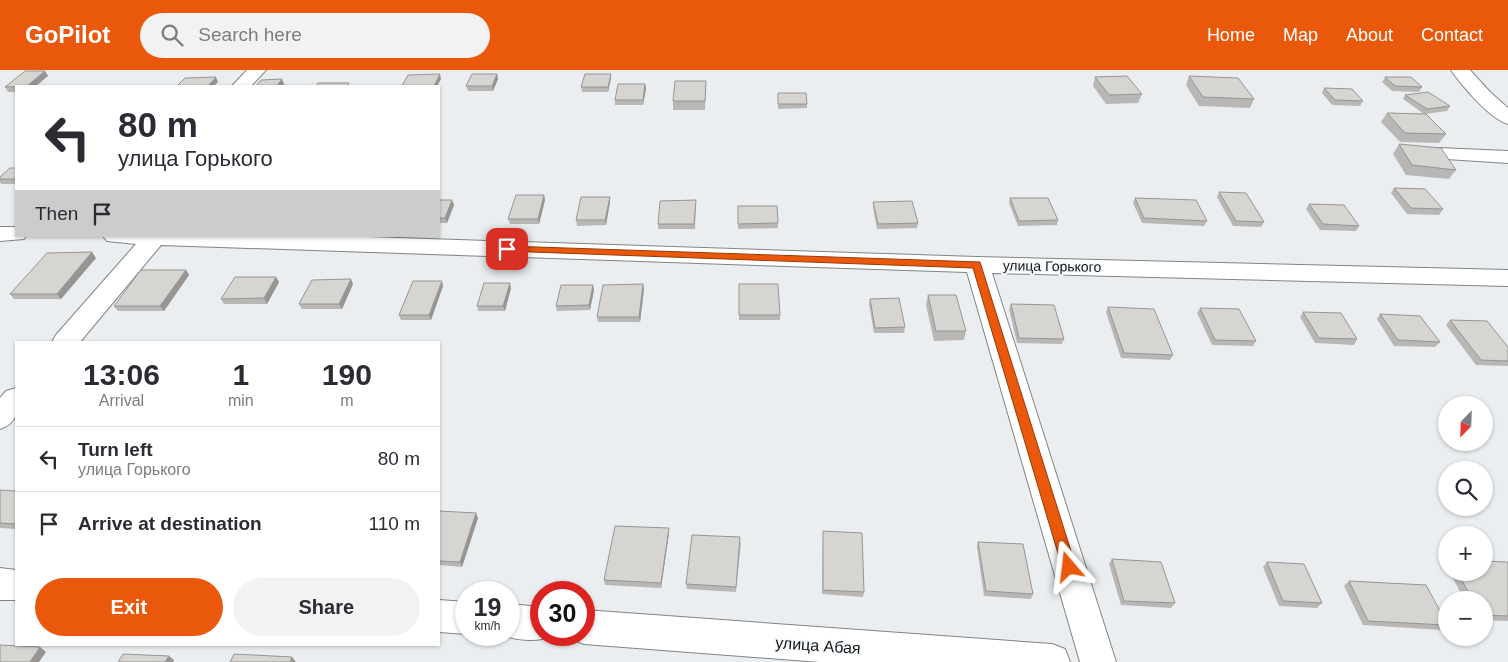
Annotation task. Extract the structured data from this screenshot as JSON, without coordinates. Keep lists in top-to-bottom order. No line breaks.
{"streets":{"street":["улица Горького","улица Абая"]},"north":"bottom left","page":{"header":"GoPilot","search":"Search here","nav":["Home","Map","About","Contact"],"turn":["80 m","улица Горького"],"then":"Then","eta":["13:06","Arrival","1","min","190","m"],"map_buttons":["+","−"],"list":[{"name":"Turn left","note":"улица Горького","value":"80 m"},{"name":"Arrive at destination","value":"110 m"}],"buttons":["Exit","Share"],"speed":"19 km/h","limit":"30"}}
